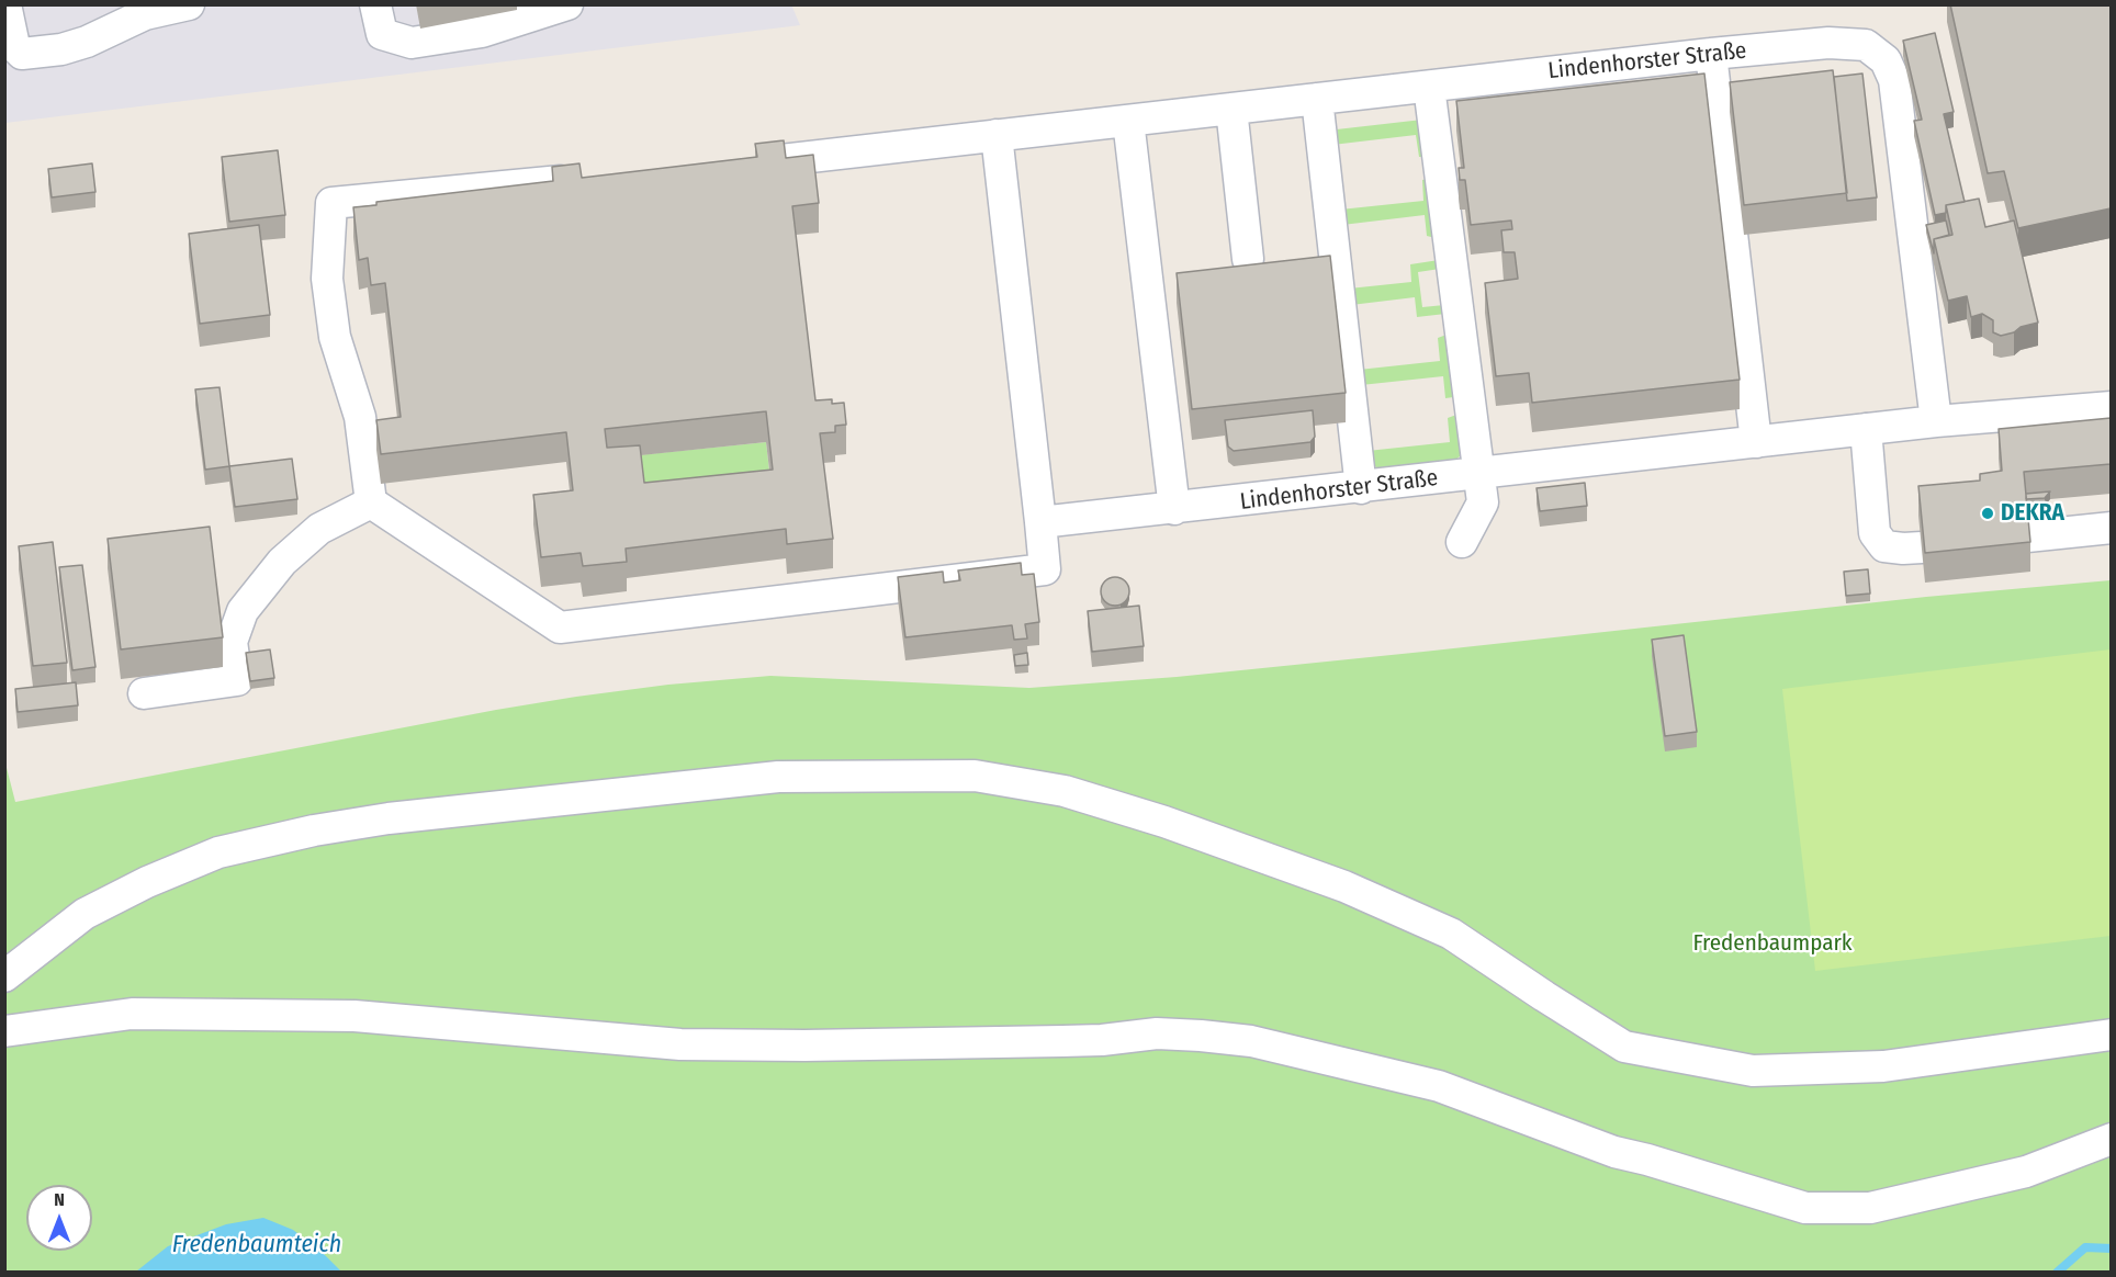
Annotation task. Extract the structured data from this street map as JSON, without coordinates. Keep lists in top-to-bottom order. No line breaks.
{"streets":{"lane":["Lindenhorster Straße"]},"water":["Fredenbaumteich"],"parks":["Fredenbaumpark"],"places":["DEKRA"],"north":"top"}
